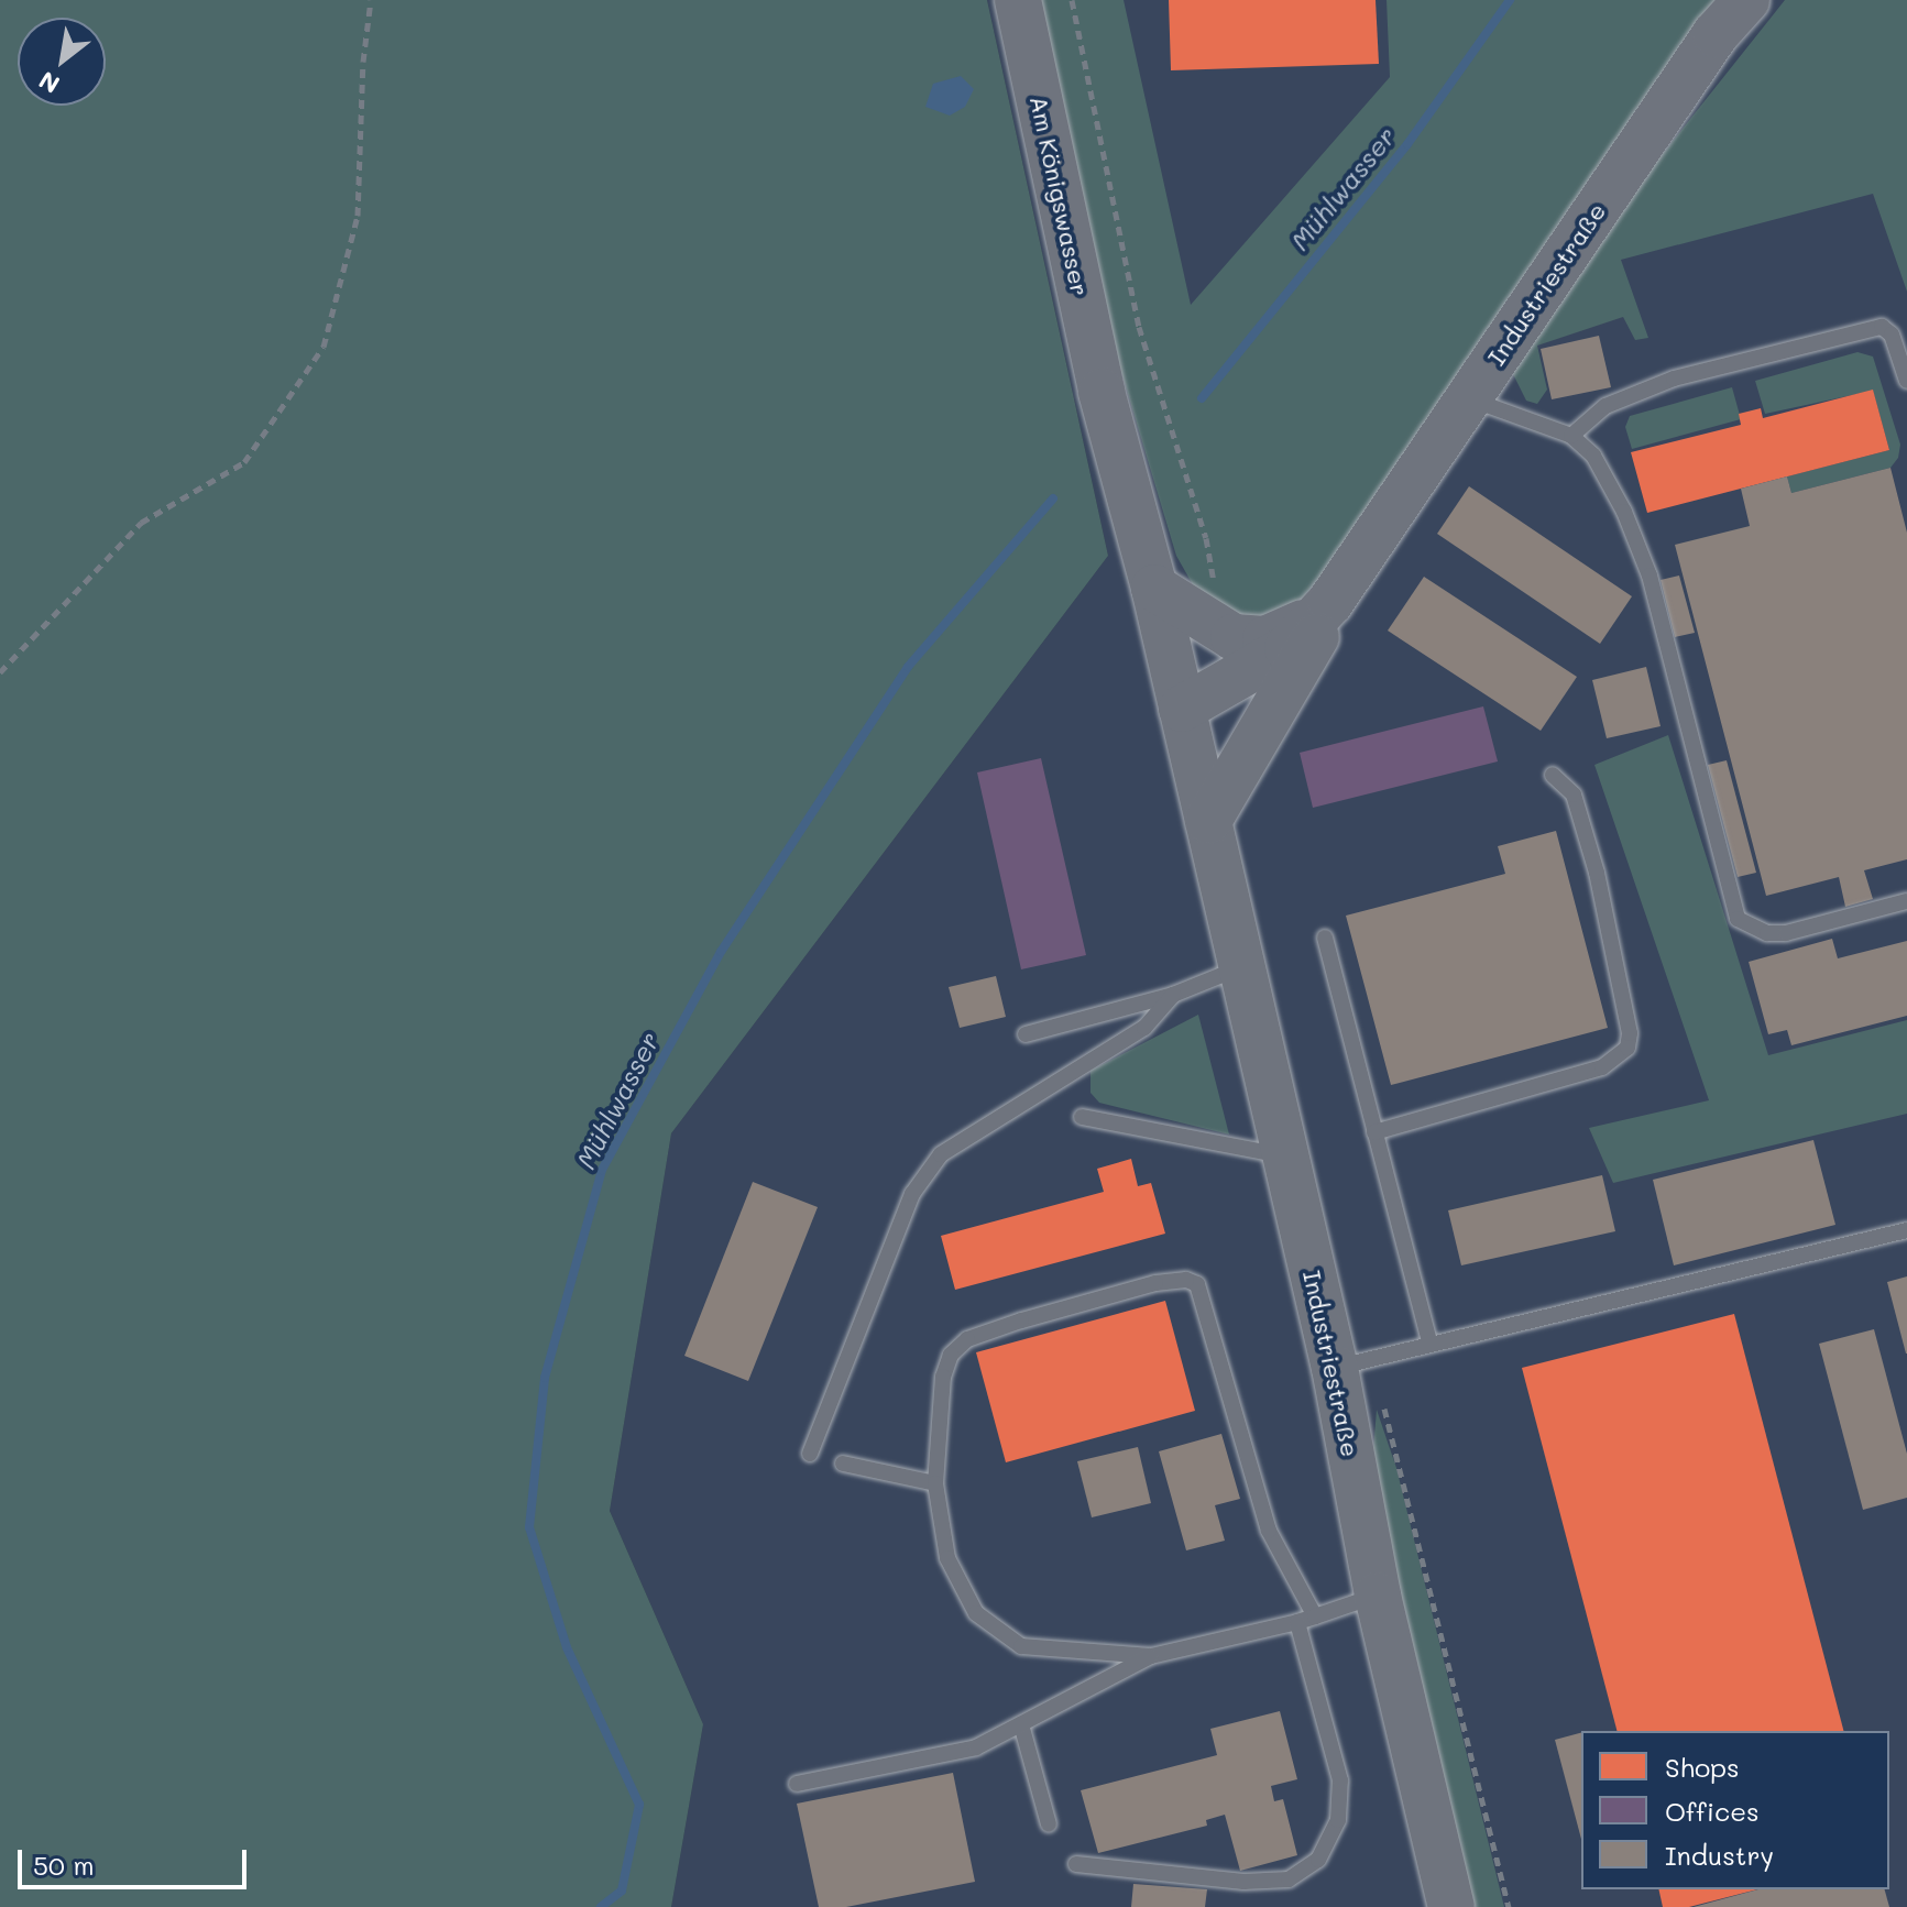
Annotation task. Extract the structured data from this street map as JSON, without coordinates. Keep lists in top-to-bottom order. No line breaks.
{"streets":{"street":["Am Königswasser","Industriestraße"]},"crossings":[["Am Königswasser","Industriestraße"]],"water":["Mühlwasser"],"legend":["Shops","Offices","Industry"],"scale_bar":"50 m","north":"bottom left"}
